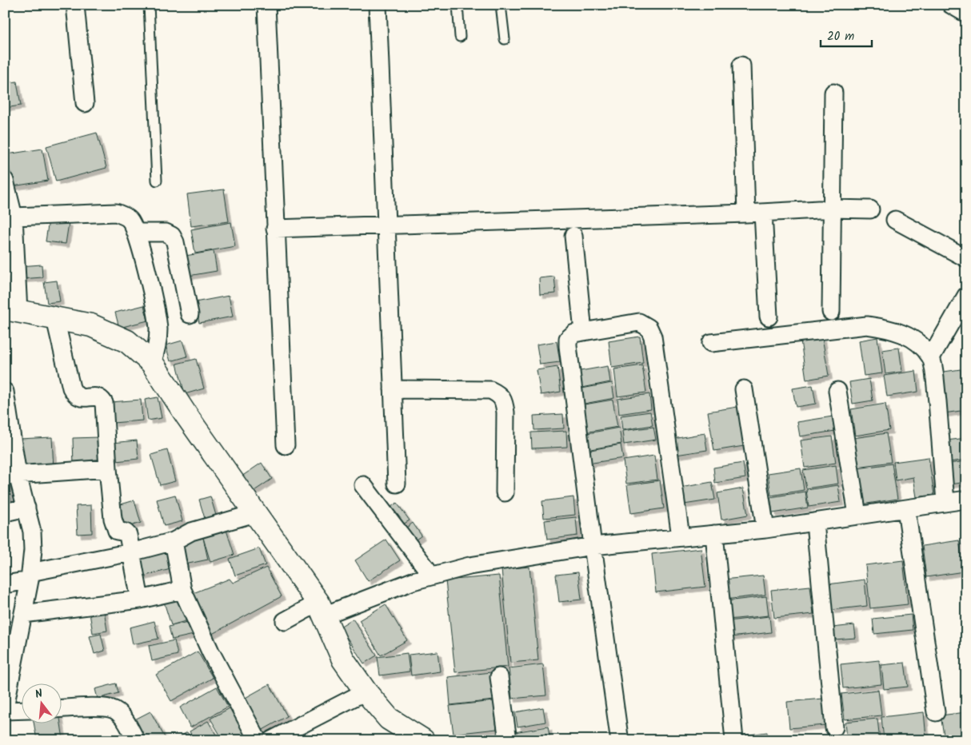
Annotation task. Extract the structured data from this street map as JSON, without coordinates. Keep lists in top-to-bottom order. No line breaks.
{"scale_bar":"20 m","north":"top"}
